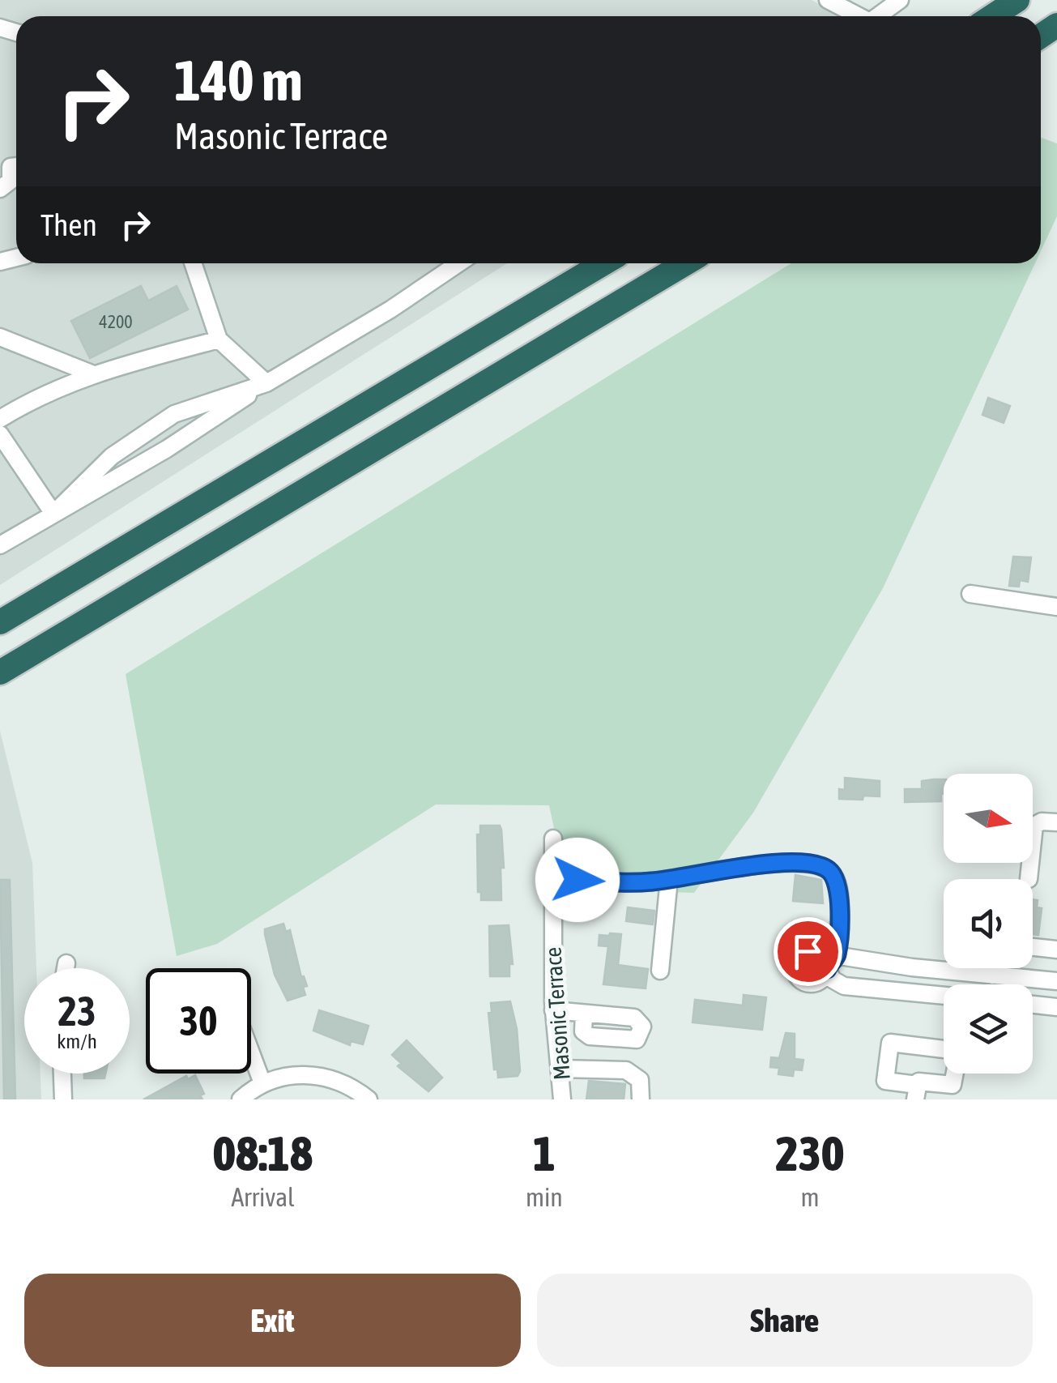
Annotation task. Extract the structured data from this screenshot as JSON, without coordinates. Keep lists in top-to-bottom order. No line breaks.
{"streets":{"street":["Masonic Terrace"]},"house_numbers":["4200"],"north":"right","page":{"turn":["140 m","Masonic Terrace"],"then":"Then","speed":"23 km/h","limit":"30","eta":["08:18","Arrival","1","min","230","m"],"buttons":["Exit","Share"]}}
